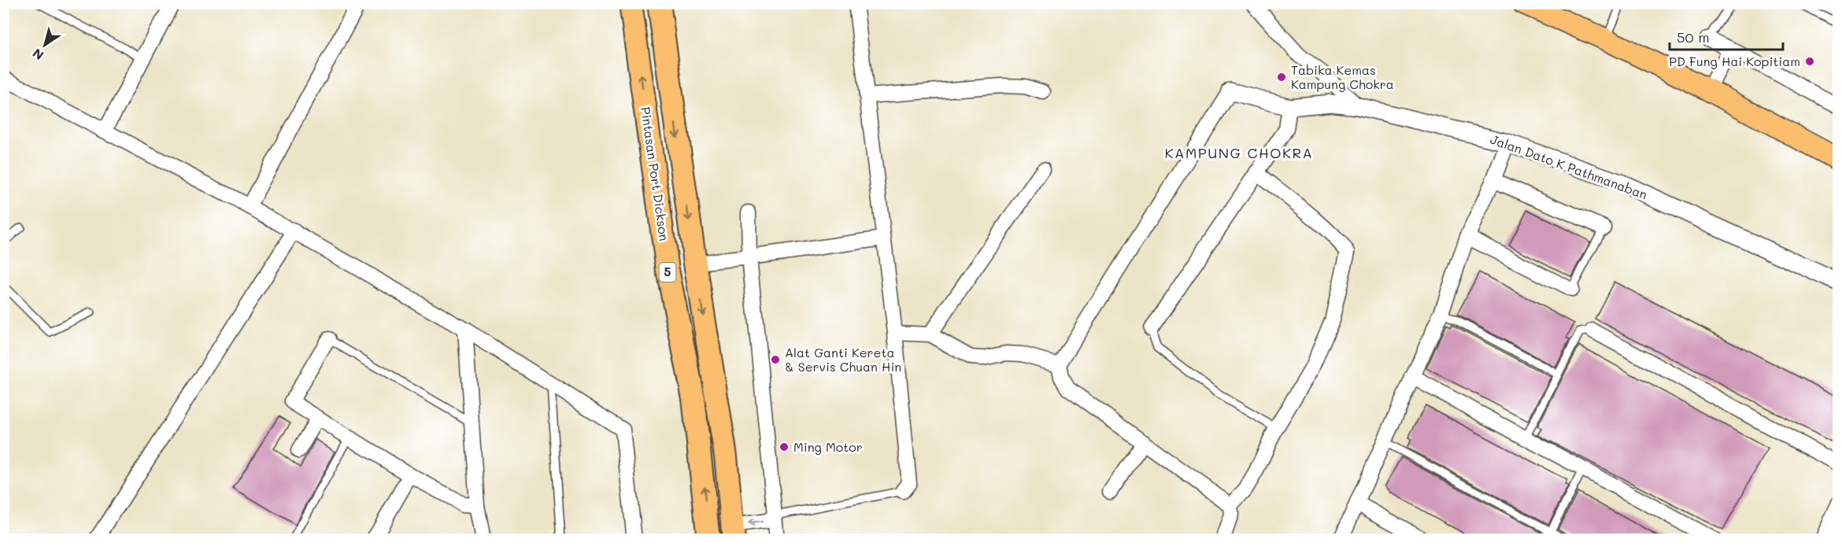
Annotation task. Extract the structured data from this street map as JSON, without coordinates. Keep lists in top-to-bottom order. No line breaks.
{"streets":{"highway":["Pintasan Port Dickson","5"],"street":["Jalan Dato K Pathmanaban"]},"districts":["KAMPUNG CHOKRA"],"places":["PD Fung Hai Kopitiam","Tabika Kemas Kampung Chokra","Alat Ganti Kereta & Servis Chuan Hin","Ming Motor"],"scale_bar":"50 m","north":"bottom left"}
